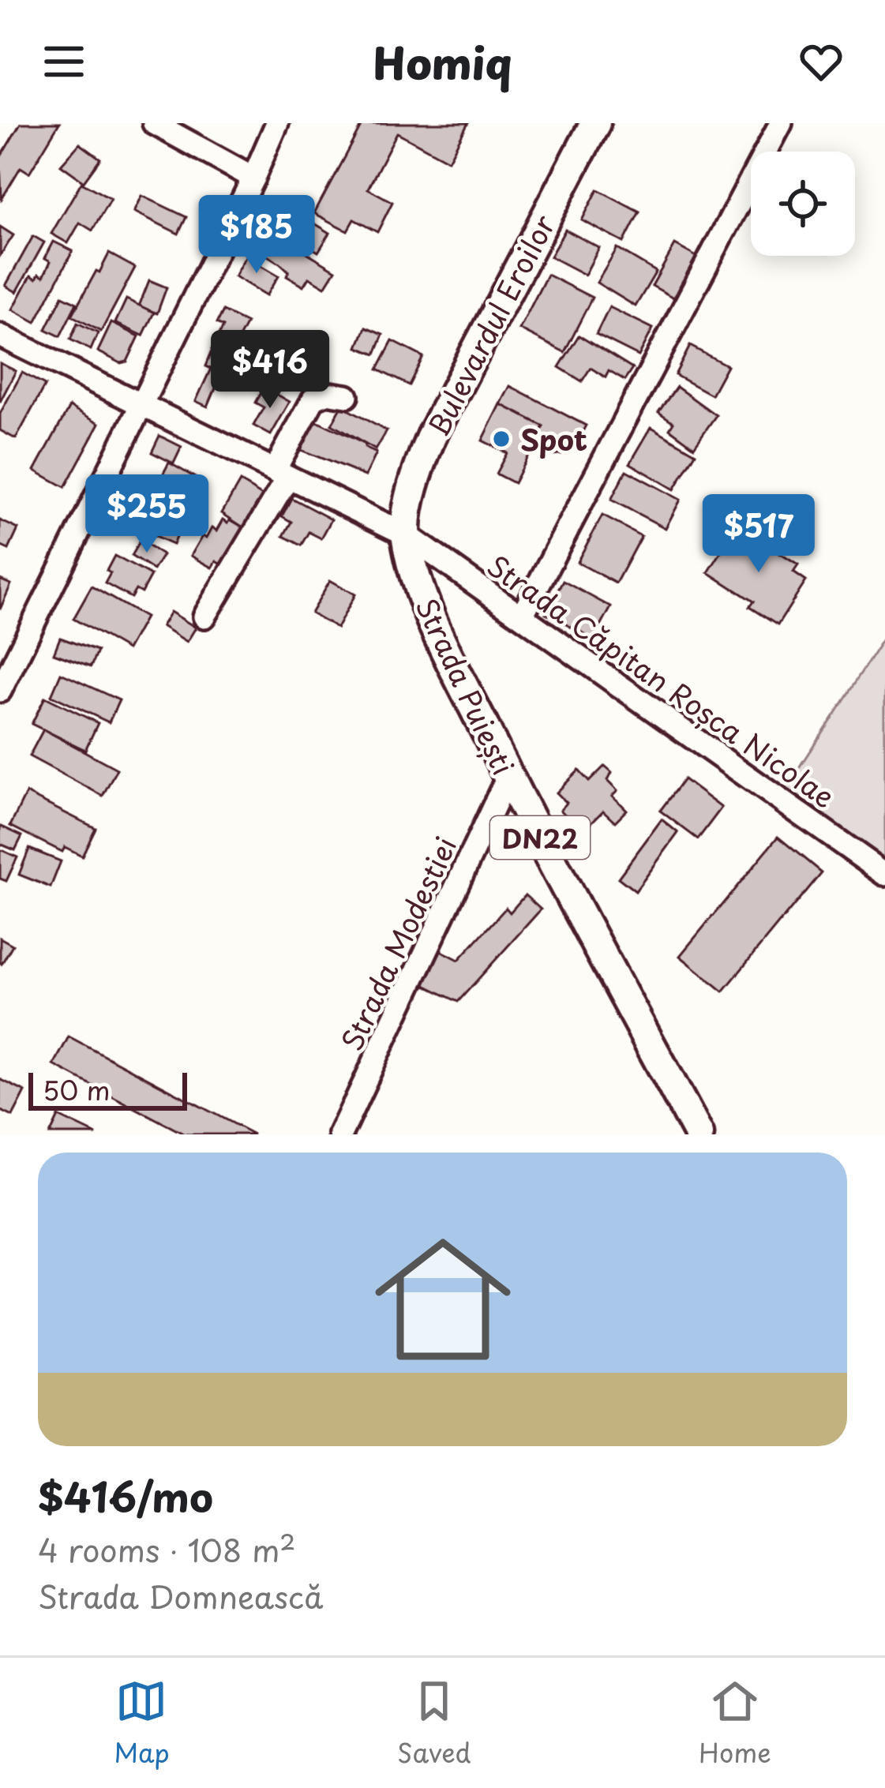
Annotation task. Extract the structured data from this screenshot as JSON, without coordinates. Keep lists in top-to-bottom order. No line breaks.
{"streets":{"main road":["Bulevardul Eroilor","Strada Puiești","DN22"],"street":["Strada Căpitan Roșca Nicolae","Strada Modestiei"]},"crossings":[["Bulevardul Eroilor","Strada Căpitan Roșca Nicolae"],["Bulevardul Eroilor","Strada Puiești"],["Strada Căpitan Roșca Nicolae","Strada Puiești"],["Strada Puiești","Strada Modestiei"]],"places":["Spot"],"scale_bar":"50 m","page":{"header":"Homiq","price":["$185","$416","$255","$517"],"scale":"50 m","list":[{"name":"$416/mo","note":"4 rooms · 108 m² · Strada Domnească"}],"tabs":["Map","Saved","Home"]}}
